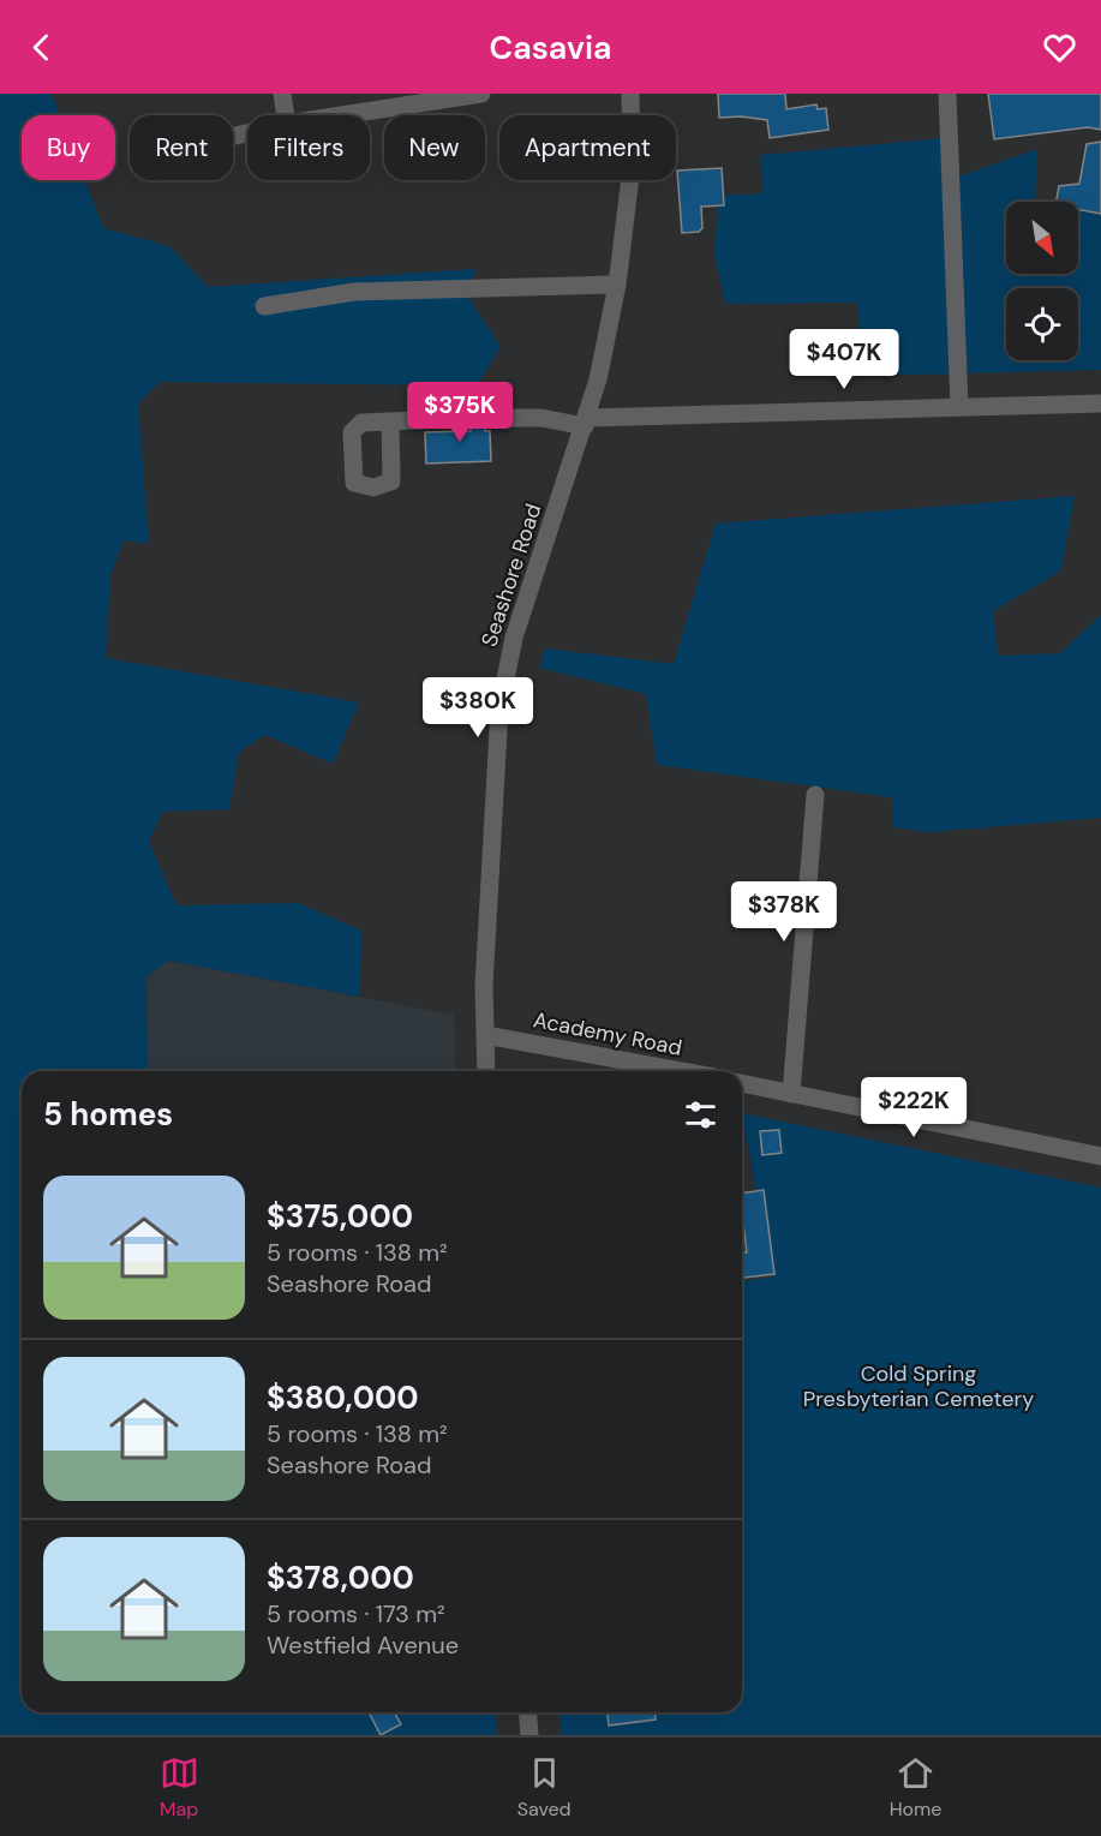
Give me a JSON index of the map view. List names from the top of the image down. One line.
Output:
{"streets":{"street":["Seashore Road","Academy Road"]},"crossings":[["Seashore Road","Academy Road"]],"parks":["Cold Spring Presbyterian Cemetery"],"north":"bottom right","page":{"header":"Casavia","chip":["Buy","Rent","Filters","New","Apartment"],"price":["$407K","$375K","$380K","$378K","$222K"],"heading":"5 homes","list":[{"name":"$375,000","note":"5 rooms · 138 m² · Seashore Road"},{"name":"$380,000","note":"5 rooms · 138 m² · Seashore Road"},{"name":"$378,000","note":"5 rooms · 173 m² · Westfield Avenue"}],"tabs":["Map","Saved","Home"]}}
